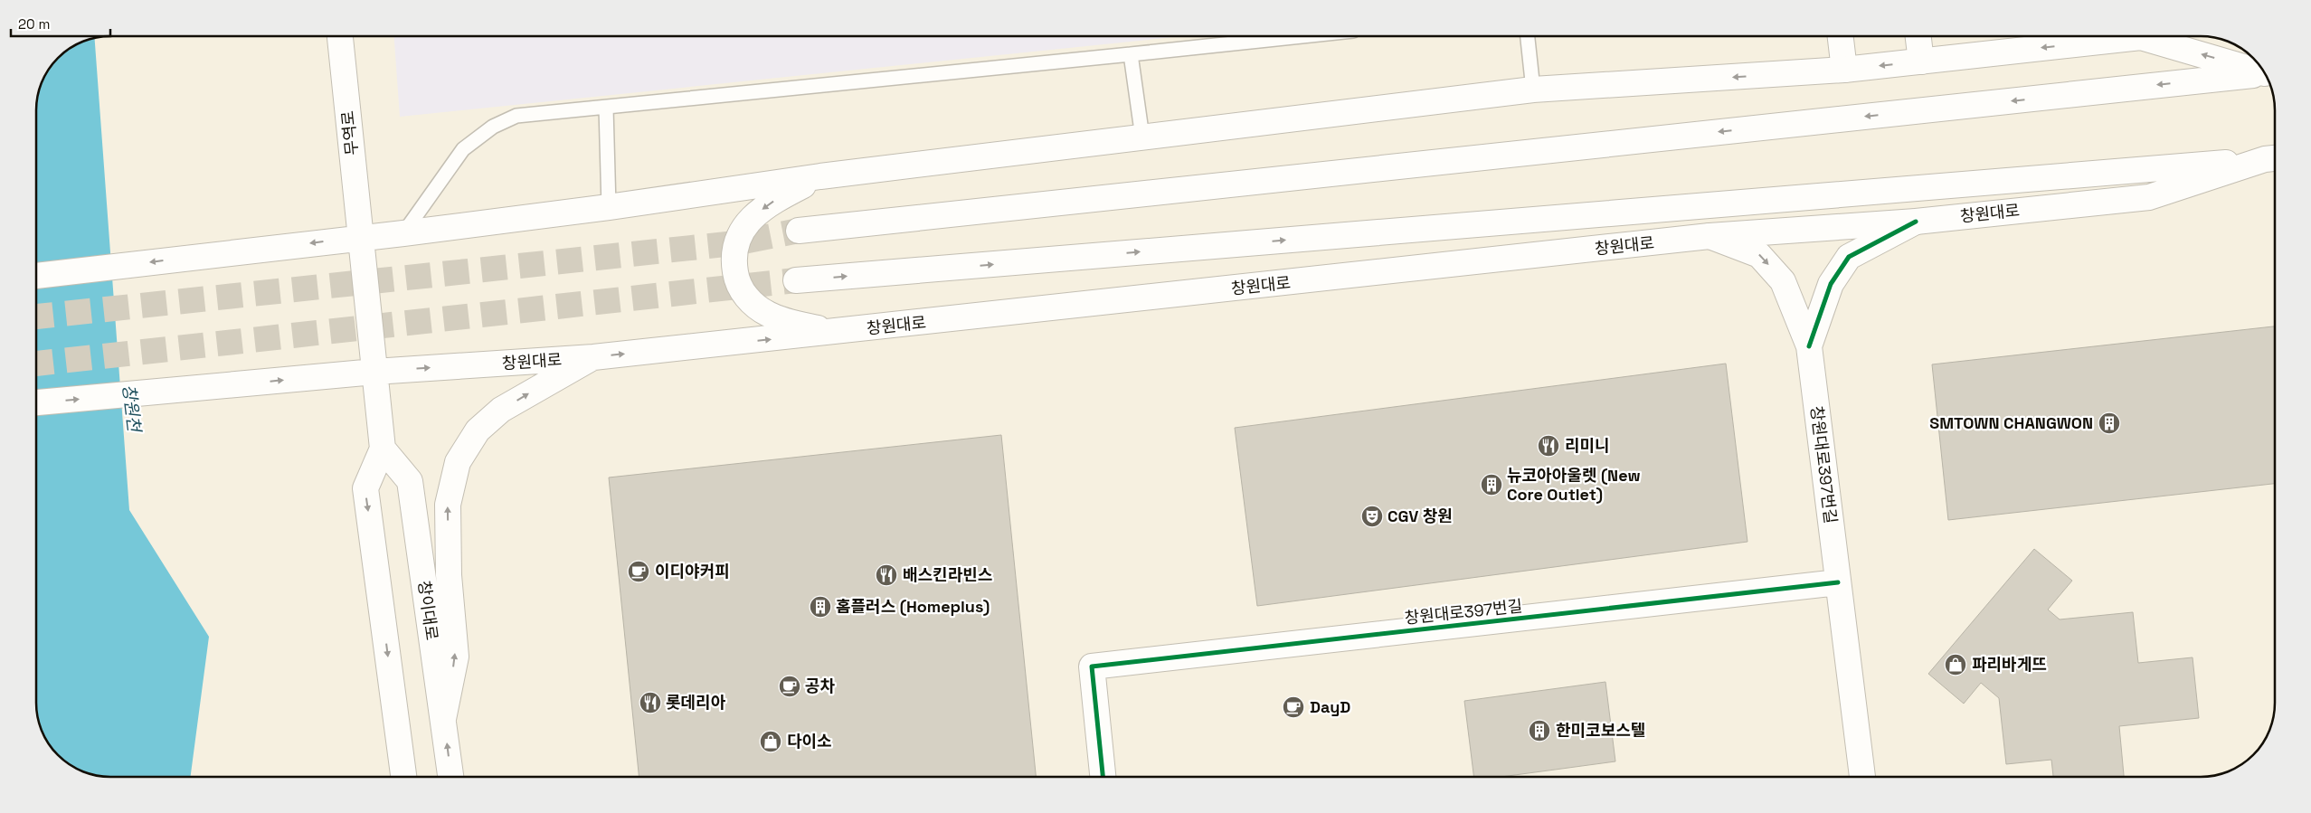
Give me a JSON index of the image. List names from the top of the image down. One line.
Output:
{"streets":{"main road":["무역로","창원대로","창원대로397번길","창이대로"]},"crossings":[["무역로","창원대로"]],"water":["창원천"],"places":{"building":["SMTOWN CHANGWON","뉴코아아울렛 (New Core Outlet)","홈플러스 (Homeplus)","한미코보스텔"],"restaurant":["리미니","배스킨라빈스","롯데리아"],"theatre":["CGV 창원"],"cafe":["이디야커피","공차","DayD"],"shop":["파리바게뜨","다이소"]},"scale_bar":"20 m"}
